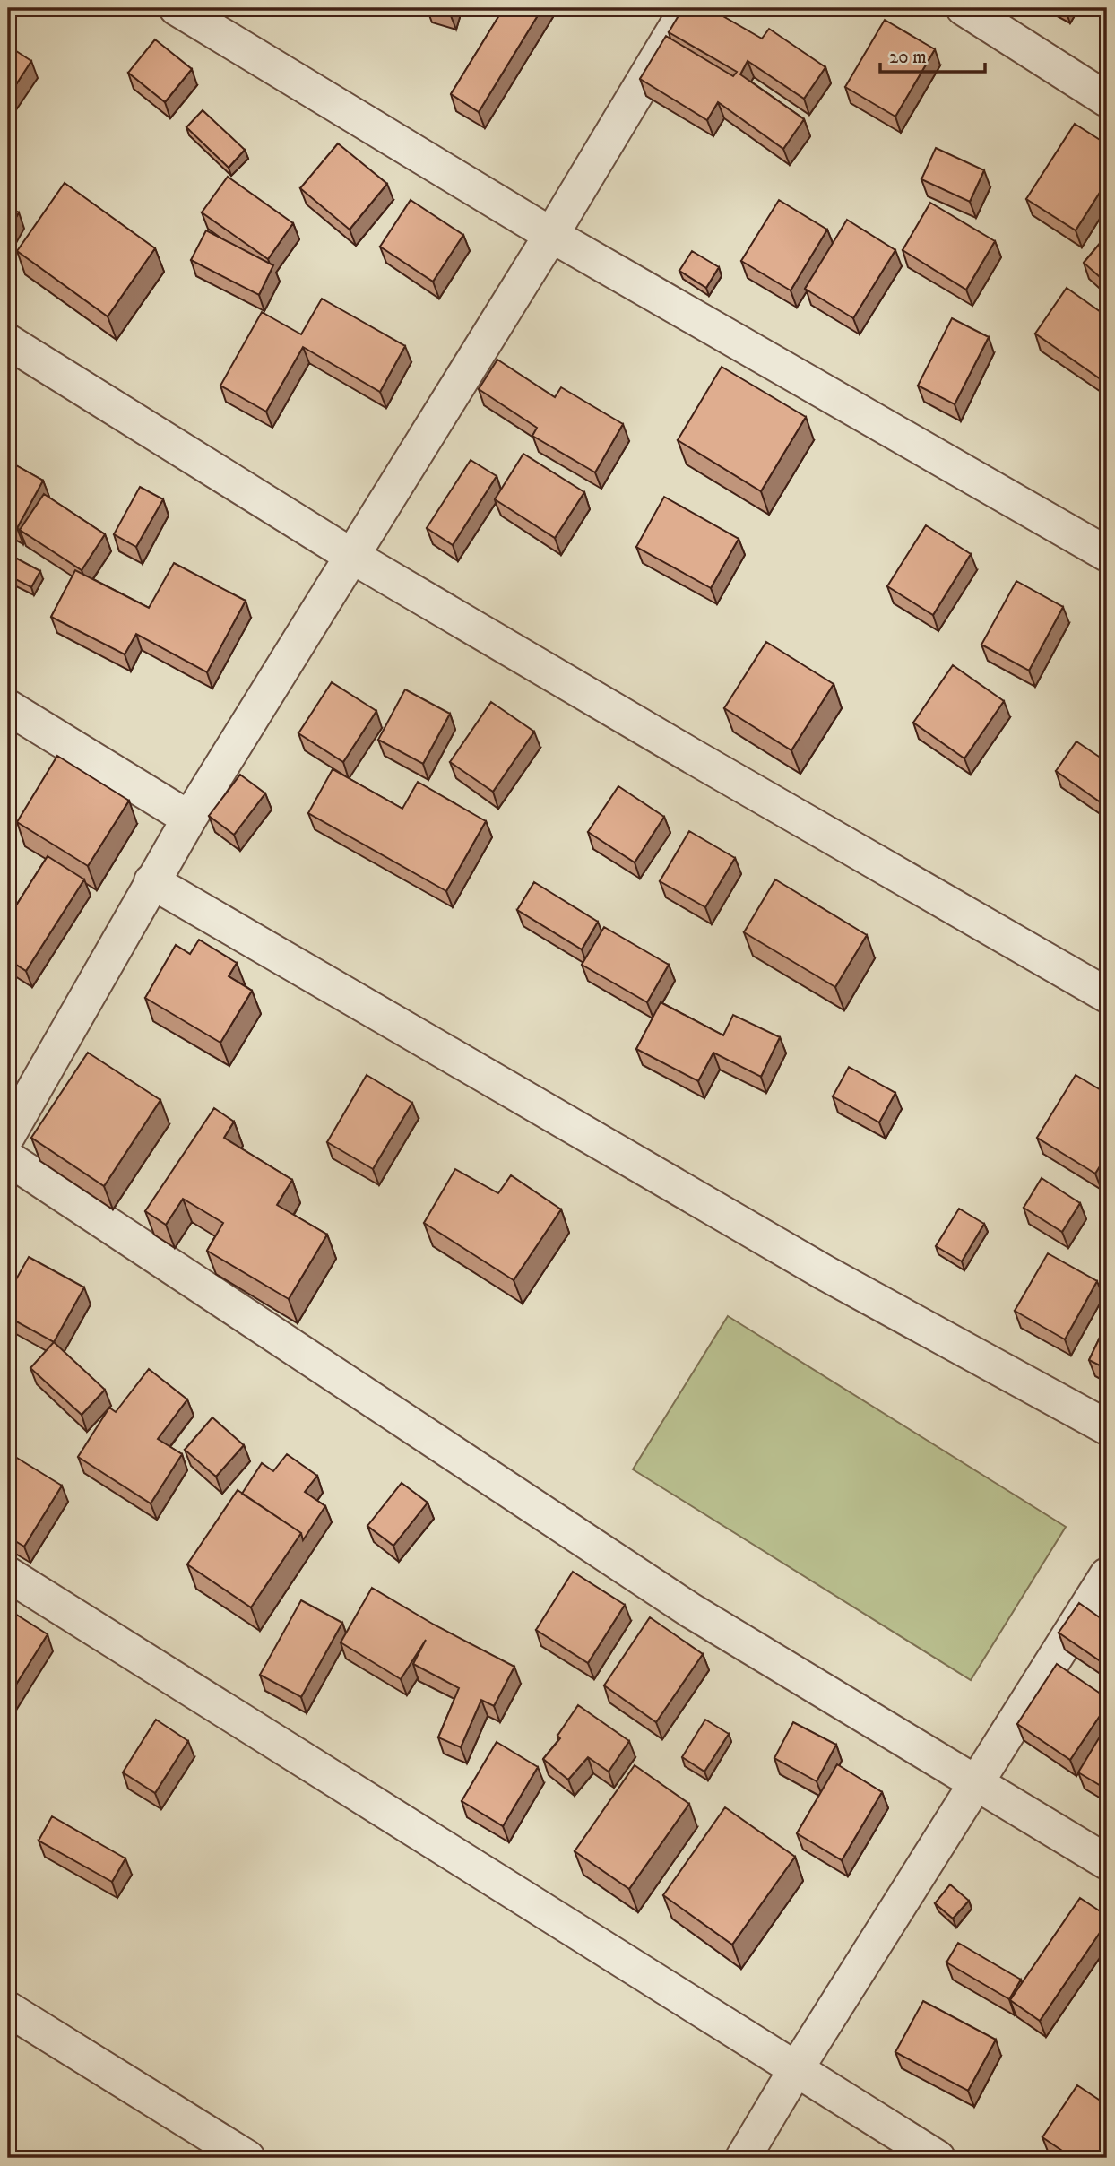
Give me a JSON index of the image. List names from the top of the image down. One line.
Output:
{"scale_bar":"20 m"}
